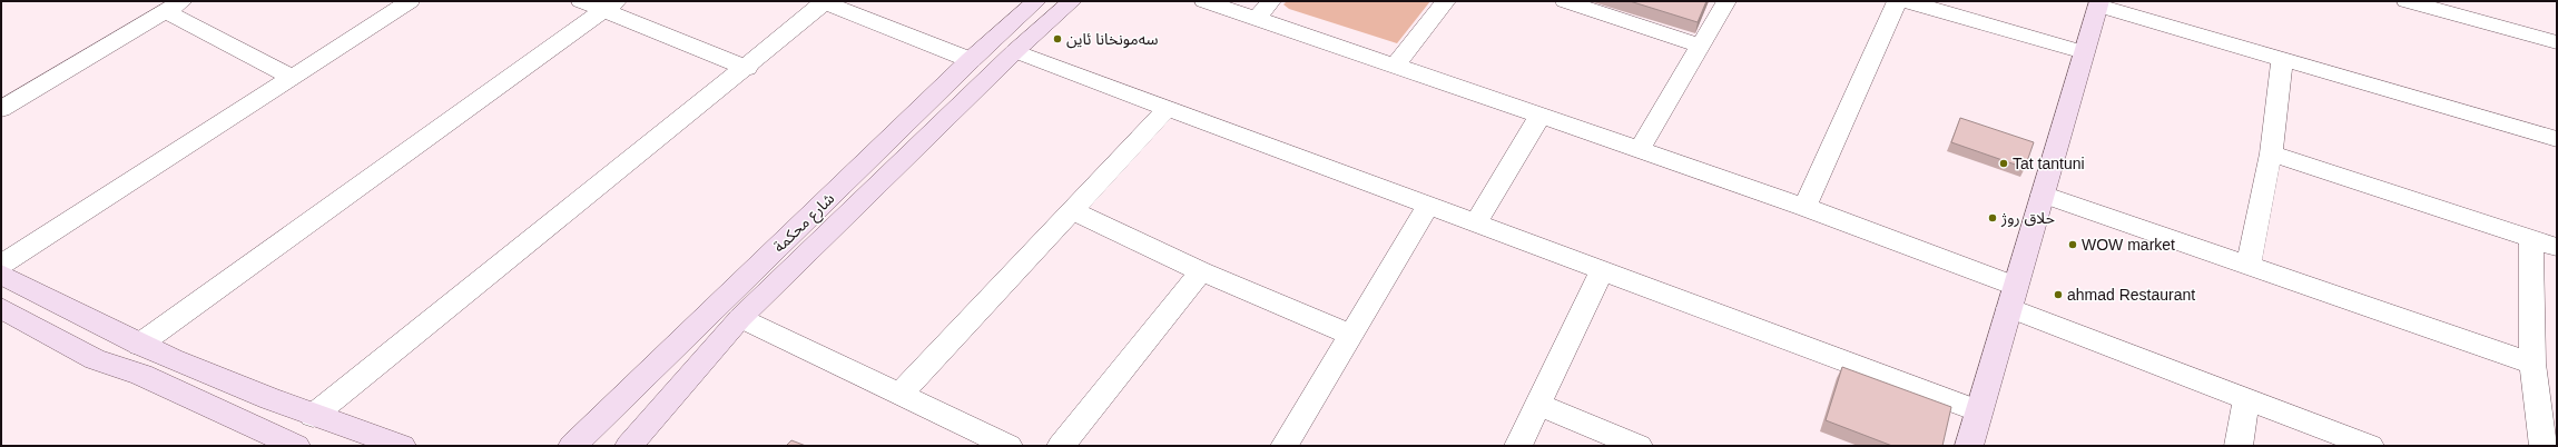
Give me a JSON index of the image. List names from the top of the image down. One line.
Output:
{"streets":{"main road":["شارع محكمة"]},"places":["سەمونخانا ئاین","Tat tantuni","حلاق روژ","WOW market","ahmad Restaurant"]}
